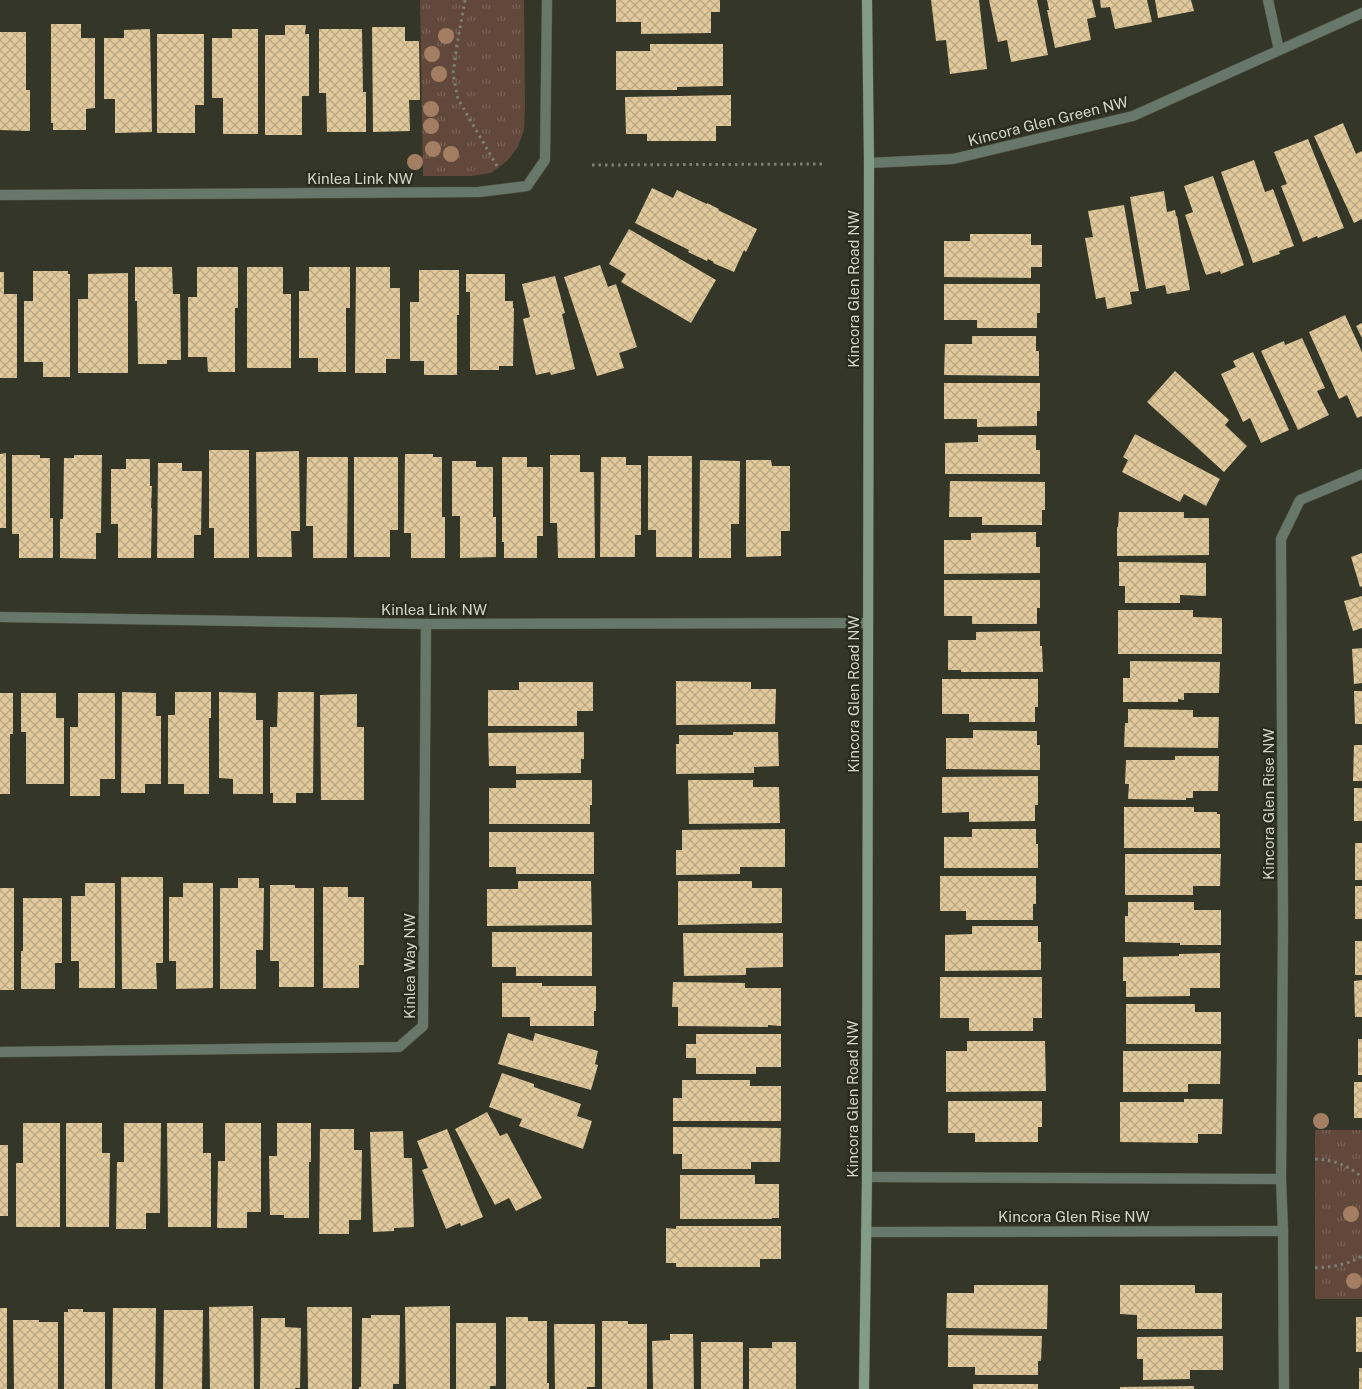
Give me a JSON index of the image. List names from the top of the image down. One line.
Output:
{"streets":{"street":["Kincora Glen Green NW","Kinlea Link NW","Kincora Glen Road NW","Kincora Glen Rise NW","Kinlea Way NW"]},"crossings":[["Kincora Glen Green NW","Kincora Glen Road NW"],["Kinlea Link NW","Kincora Glen Road NW"],["Kinlea Link NW","Kinlea Way NW"],["Kincora Glen Road NW","Kincora Glen Rise NW"]]}
